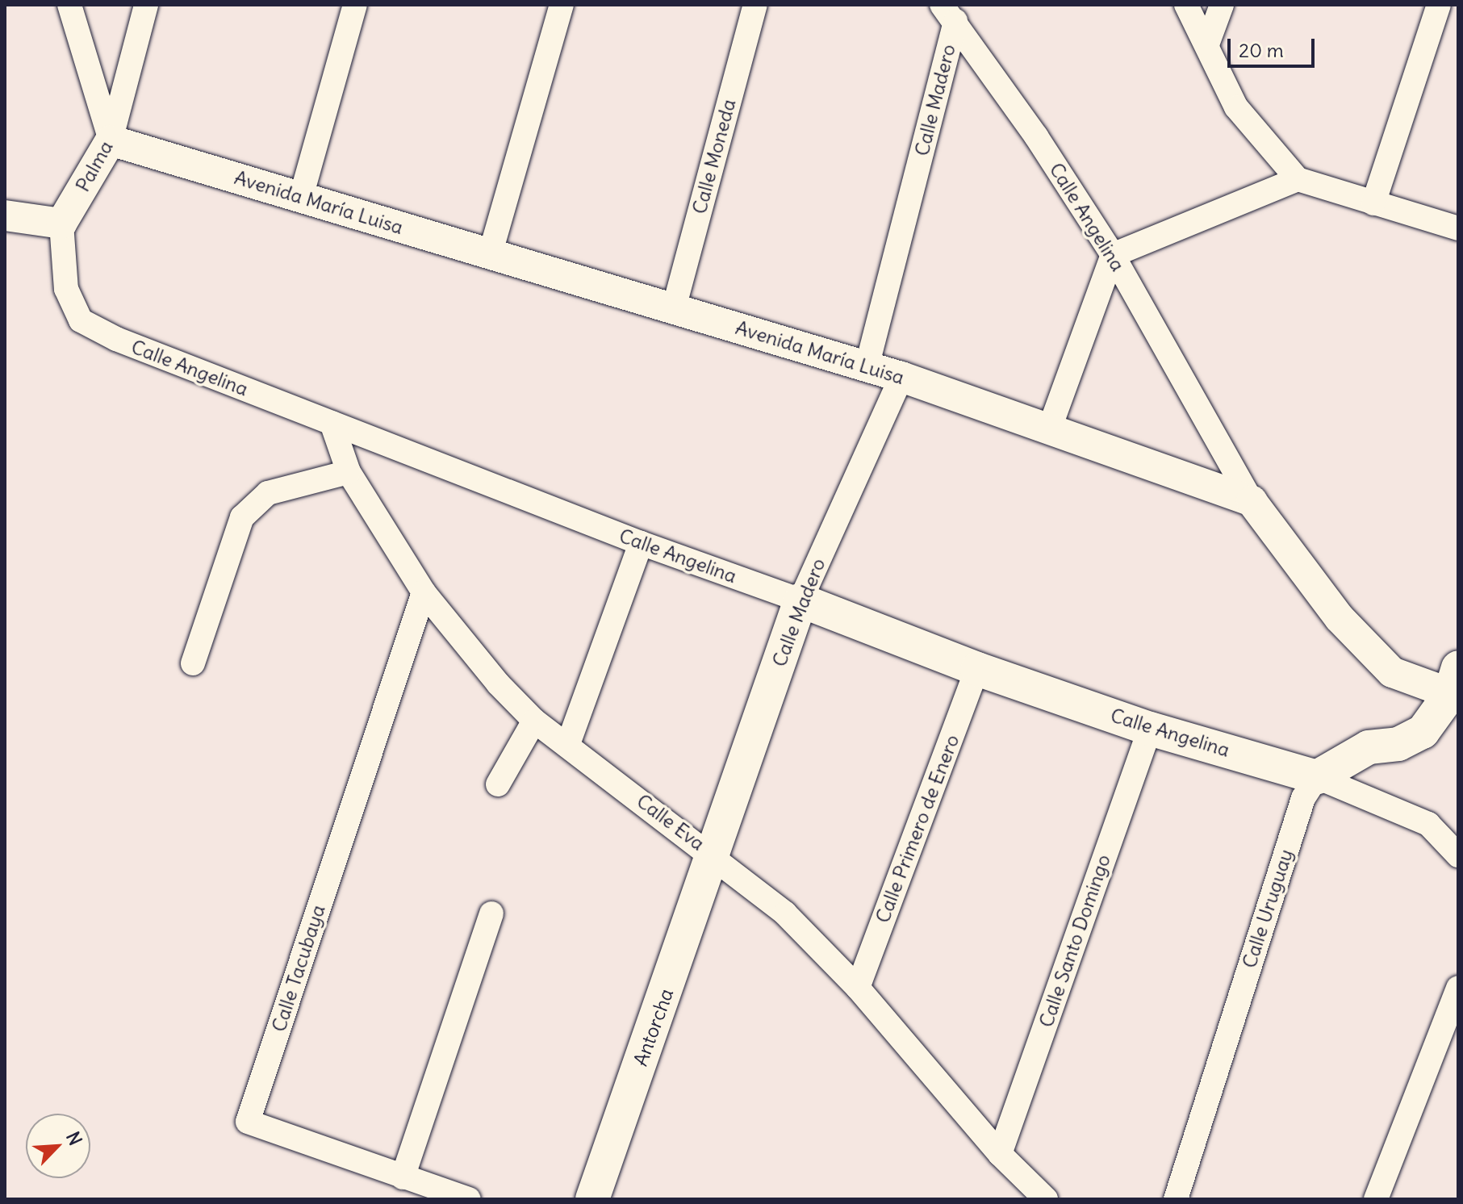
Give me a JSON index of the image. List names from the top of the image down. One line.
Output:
{"streets":{"main road":["Calle Madero","Calle Angelina","Antorcha"],"street":["Calle Moneda","Palma","Avenida María Luisa","Calle Eva","Calle Primero de Enero","Calle Uruguay","Calle Santo Domingo","Calle Tacubaya"]},"crossings":[["Calle Madero","Avenida María Luisa"],["Calle Madero","Calle Angelina"],["Calle Madero","Calle Eva"],["Calle Madero","Antorcha"],["Calle Moneda","Avenida María Luisa"],["Palma","Avenida María Luisa"],["Palma","Calle Angelina"],["Avenida María Luisa","Calle Angelina"],["Calle Angelina","Calle Eva"],["Calle Angelina","Calle Primero de Enero"],["Calle Angelina","Calle Uruguay"],["Calle Angelina","Calle Santo Domingo"],["Calle Eva","Calle Primero de Enero"],["Calle Eva","Calle Santo Domingo"],["Calle Eva","Calle Tacubaya"],["Calle Eva","Antorcha"]],"scale_bar":"20 m","north":"top right"}
